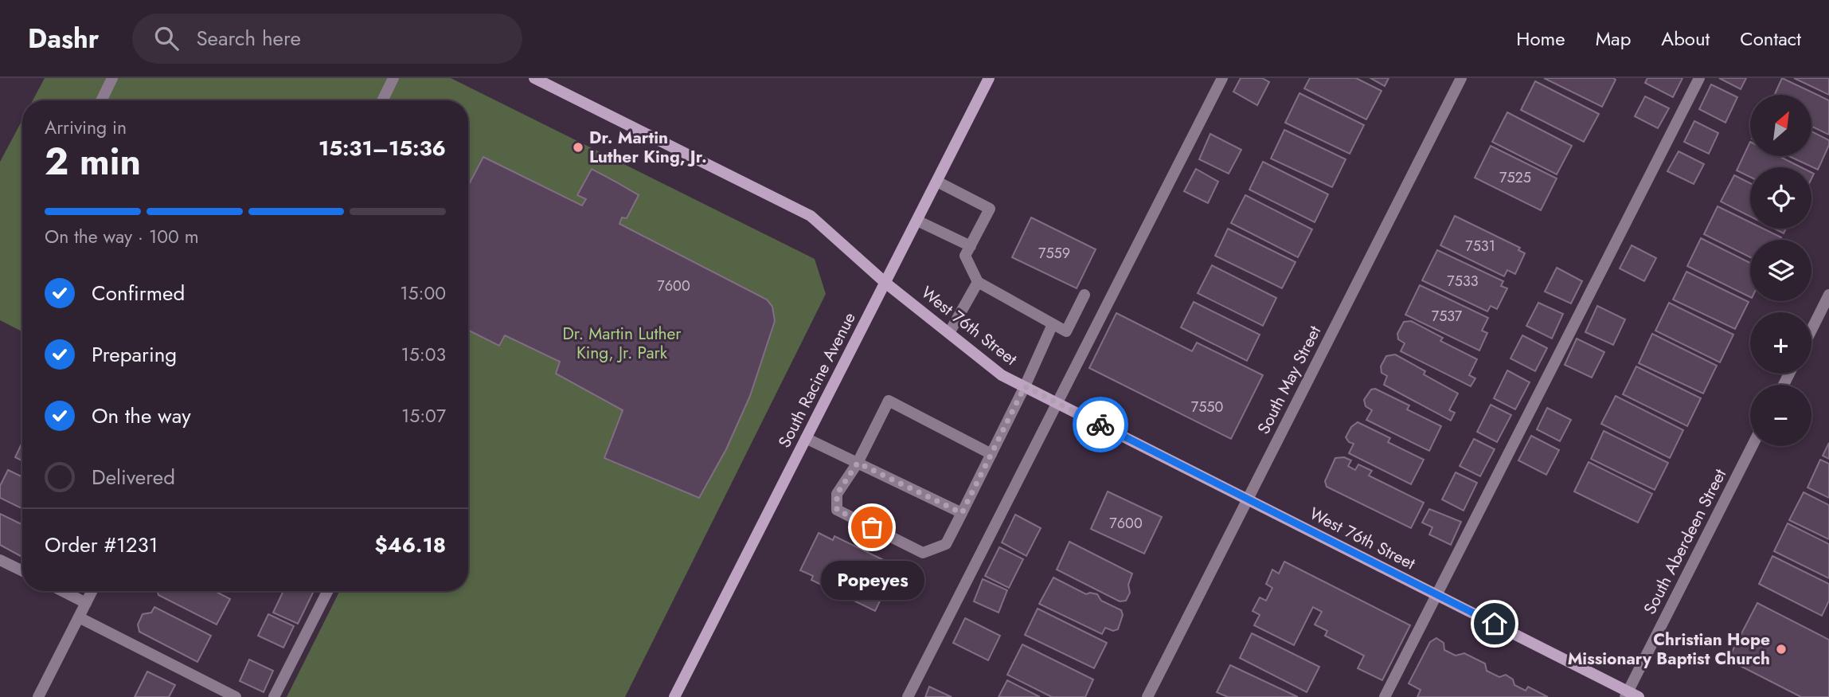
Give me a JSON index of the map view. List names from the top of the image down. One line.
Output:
{"streets":{"street":["West 76th Street","South Racine Avenue","South May Street","South Aberdeen Street"]},"crossings":[["West 76th Street","South Racine Avenue"],["West 76th Street","South May Street"],["West 76th Street","South Aberdeen Street"]],"parks":["Dr. Martin Luther King, Jr. Park"],"places":["Dr. Martin Luther King, Jr.","Popeyes","Christian Hope Missionary Baptist Church"],"house_numbers":["7525","7531","7559","7533","7600","7537","7550","7600"],"north":"top right","page":{"header":"Dashr","search":"Search here","nav":["Home","Map","About","Contact"],"map_buttons":["+","−"],"heading":["2 min","Arriving in","15:31–15:36"],"panel":["Order #1231","$46.18"],"bar":"On the way · 100 m","list":[["Confirmed","15:00"],["Preparing","15:03"],["On the way","15:07"],"Delivered"],"bubble":"Popeyes"}}
